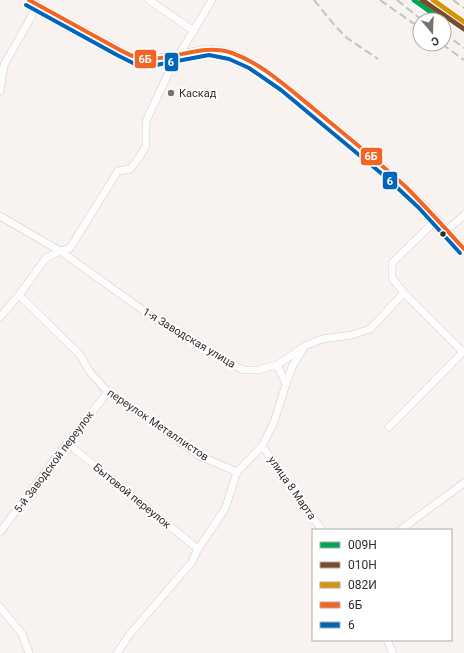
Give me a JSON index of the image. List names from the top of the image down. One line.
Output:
{"streets":{"street":["1-я Заводская улица","переулок Металлистов","5-й Заводской переулок","улица 8 Марта","Бытовой переулок"]},"crossings":[["переулок Металлистов","5-й Заводской переулок"],["5-й Заводской переулок","Бытовой переулок"]],"places":["Каскад"],"lines":["transit line 009Н","transit line 010Н","transit line 082И","transit line 6Б","transit line 6"],"legend":["009Н","010Н","082И","6Б","6"],"north":"bottom"}
